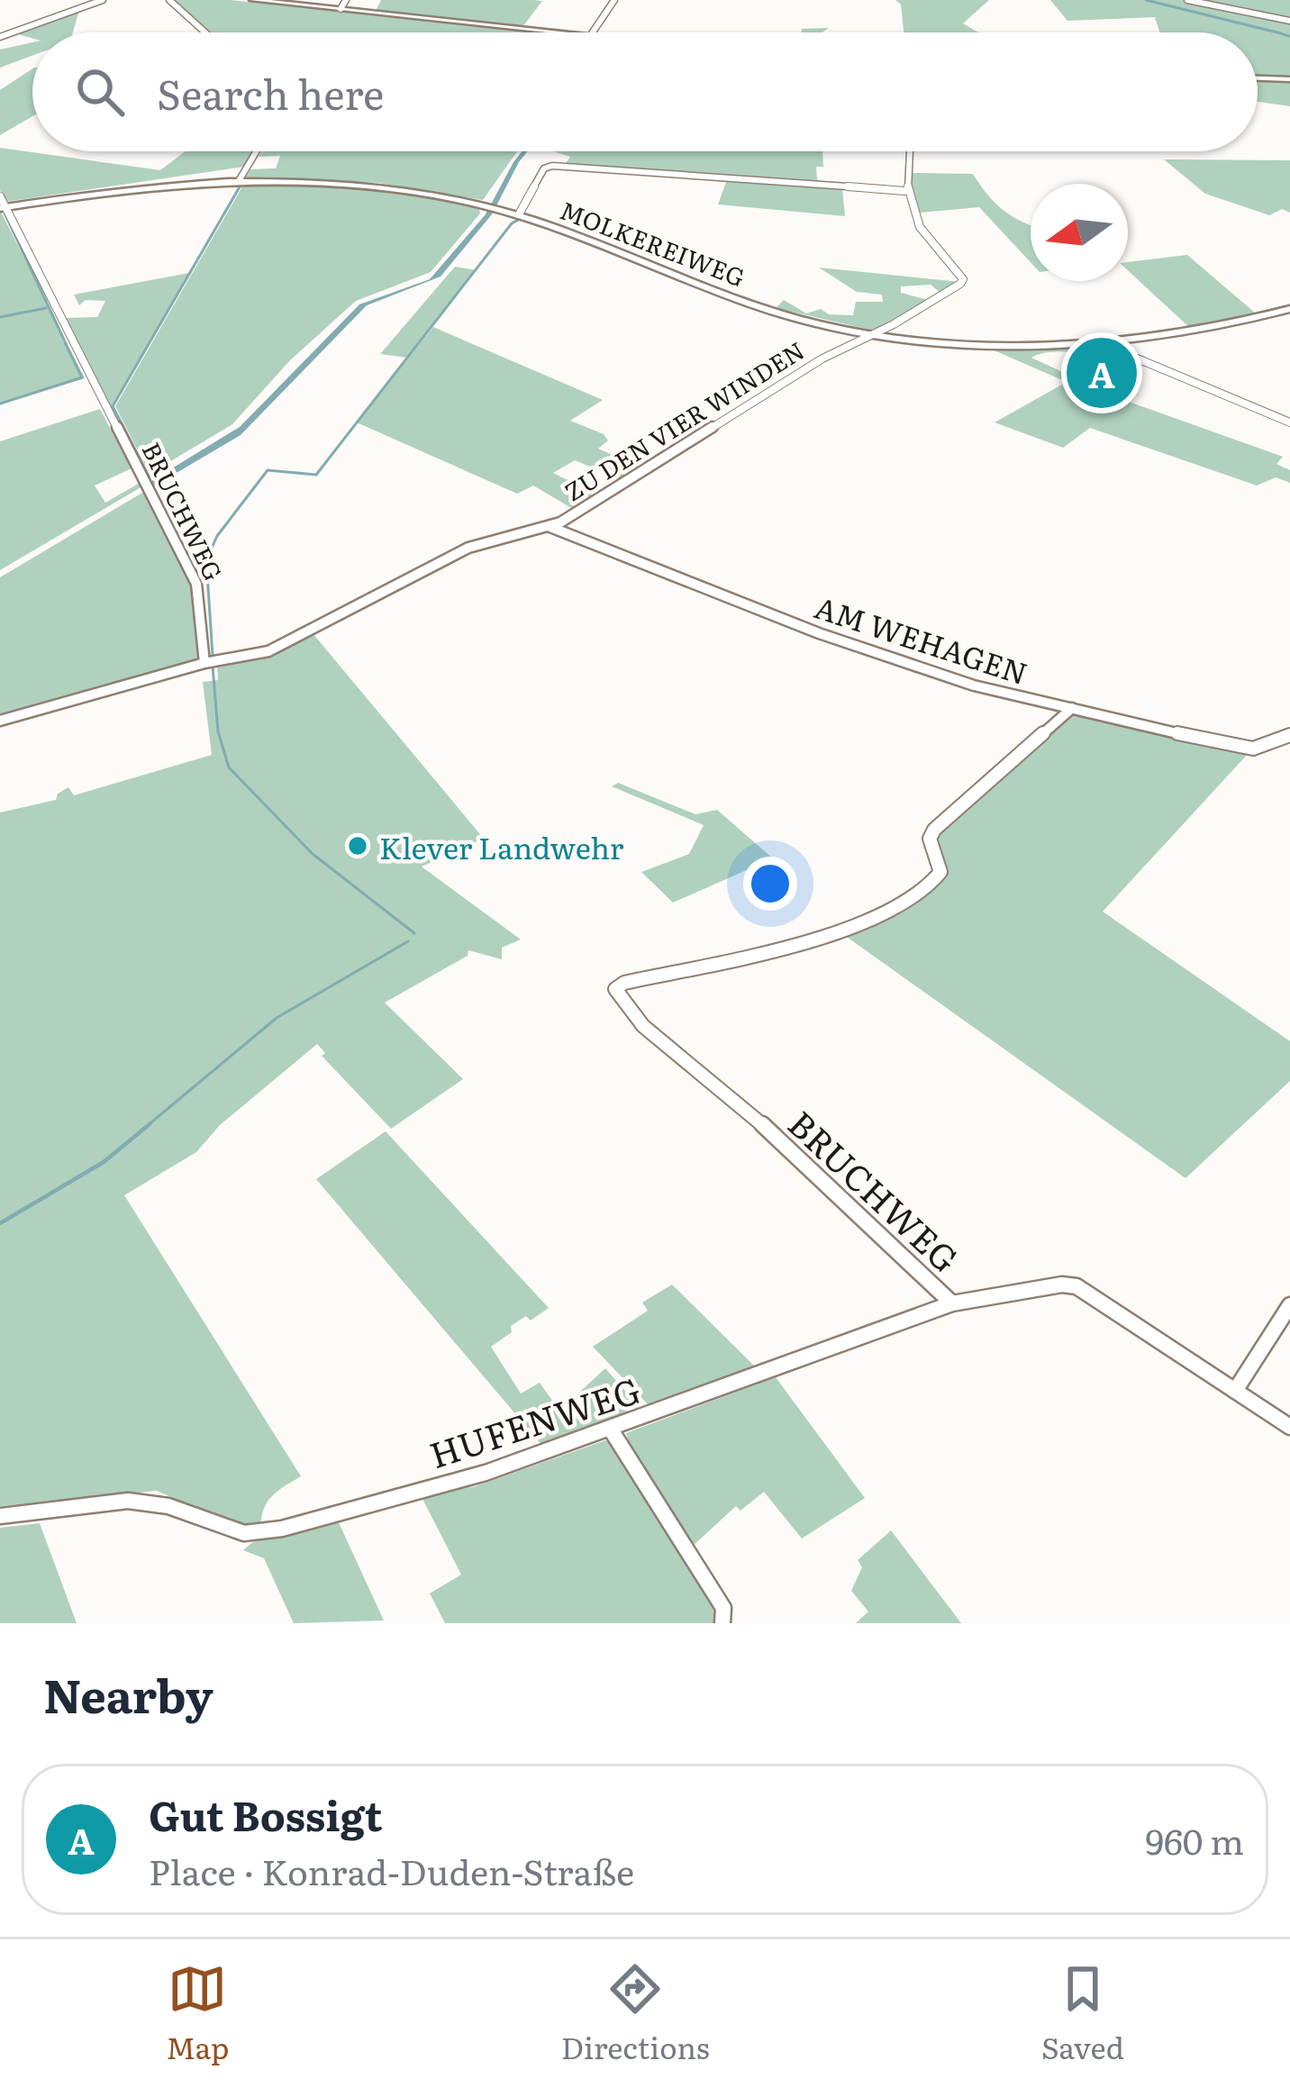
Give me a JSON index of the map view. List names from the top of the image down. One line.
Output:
{"streets":{"main road":["MOLKEREIWEG"],"street":["ZU DEN VIER WINDEN","BRUCHWEG","AM WEHAGEN","HUFENWEG"]},"crossings":[["MOLKEREIWEG","ZU DEN VIER WINDEN"],["MOLKEREIWEG","BRUCHWEG"],["ZU DEN VIER WINDEN","BRUCHWEG"],["ZU DEN VIER WINDEN","AM WEHAGEN"],["BRUCHWEG","AM WEHAGEN"],["BRUCHWEG","HUFENWEG"]],"places":["Klever Landwehr"],"north":"left","page":{"search":"Search here","pins":"A","heading":"Nearby","list":[{"mark":"A","name":"Gut Bossigt","note":"Place · Konrad-Duden-Straße","value":"960 m"}],"nav":["Map","Directions","Saved"]}}
